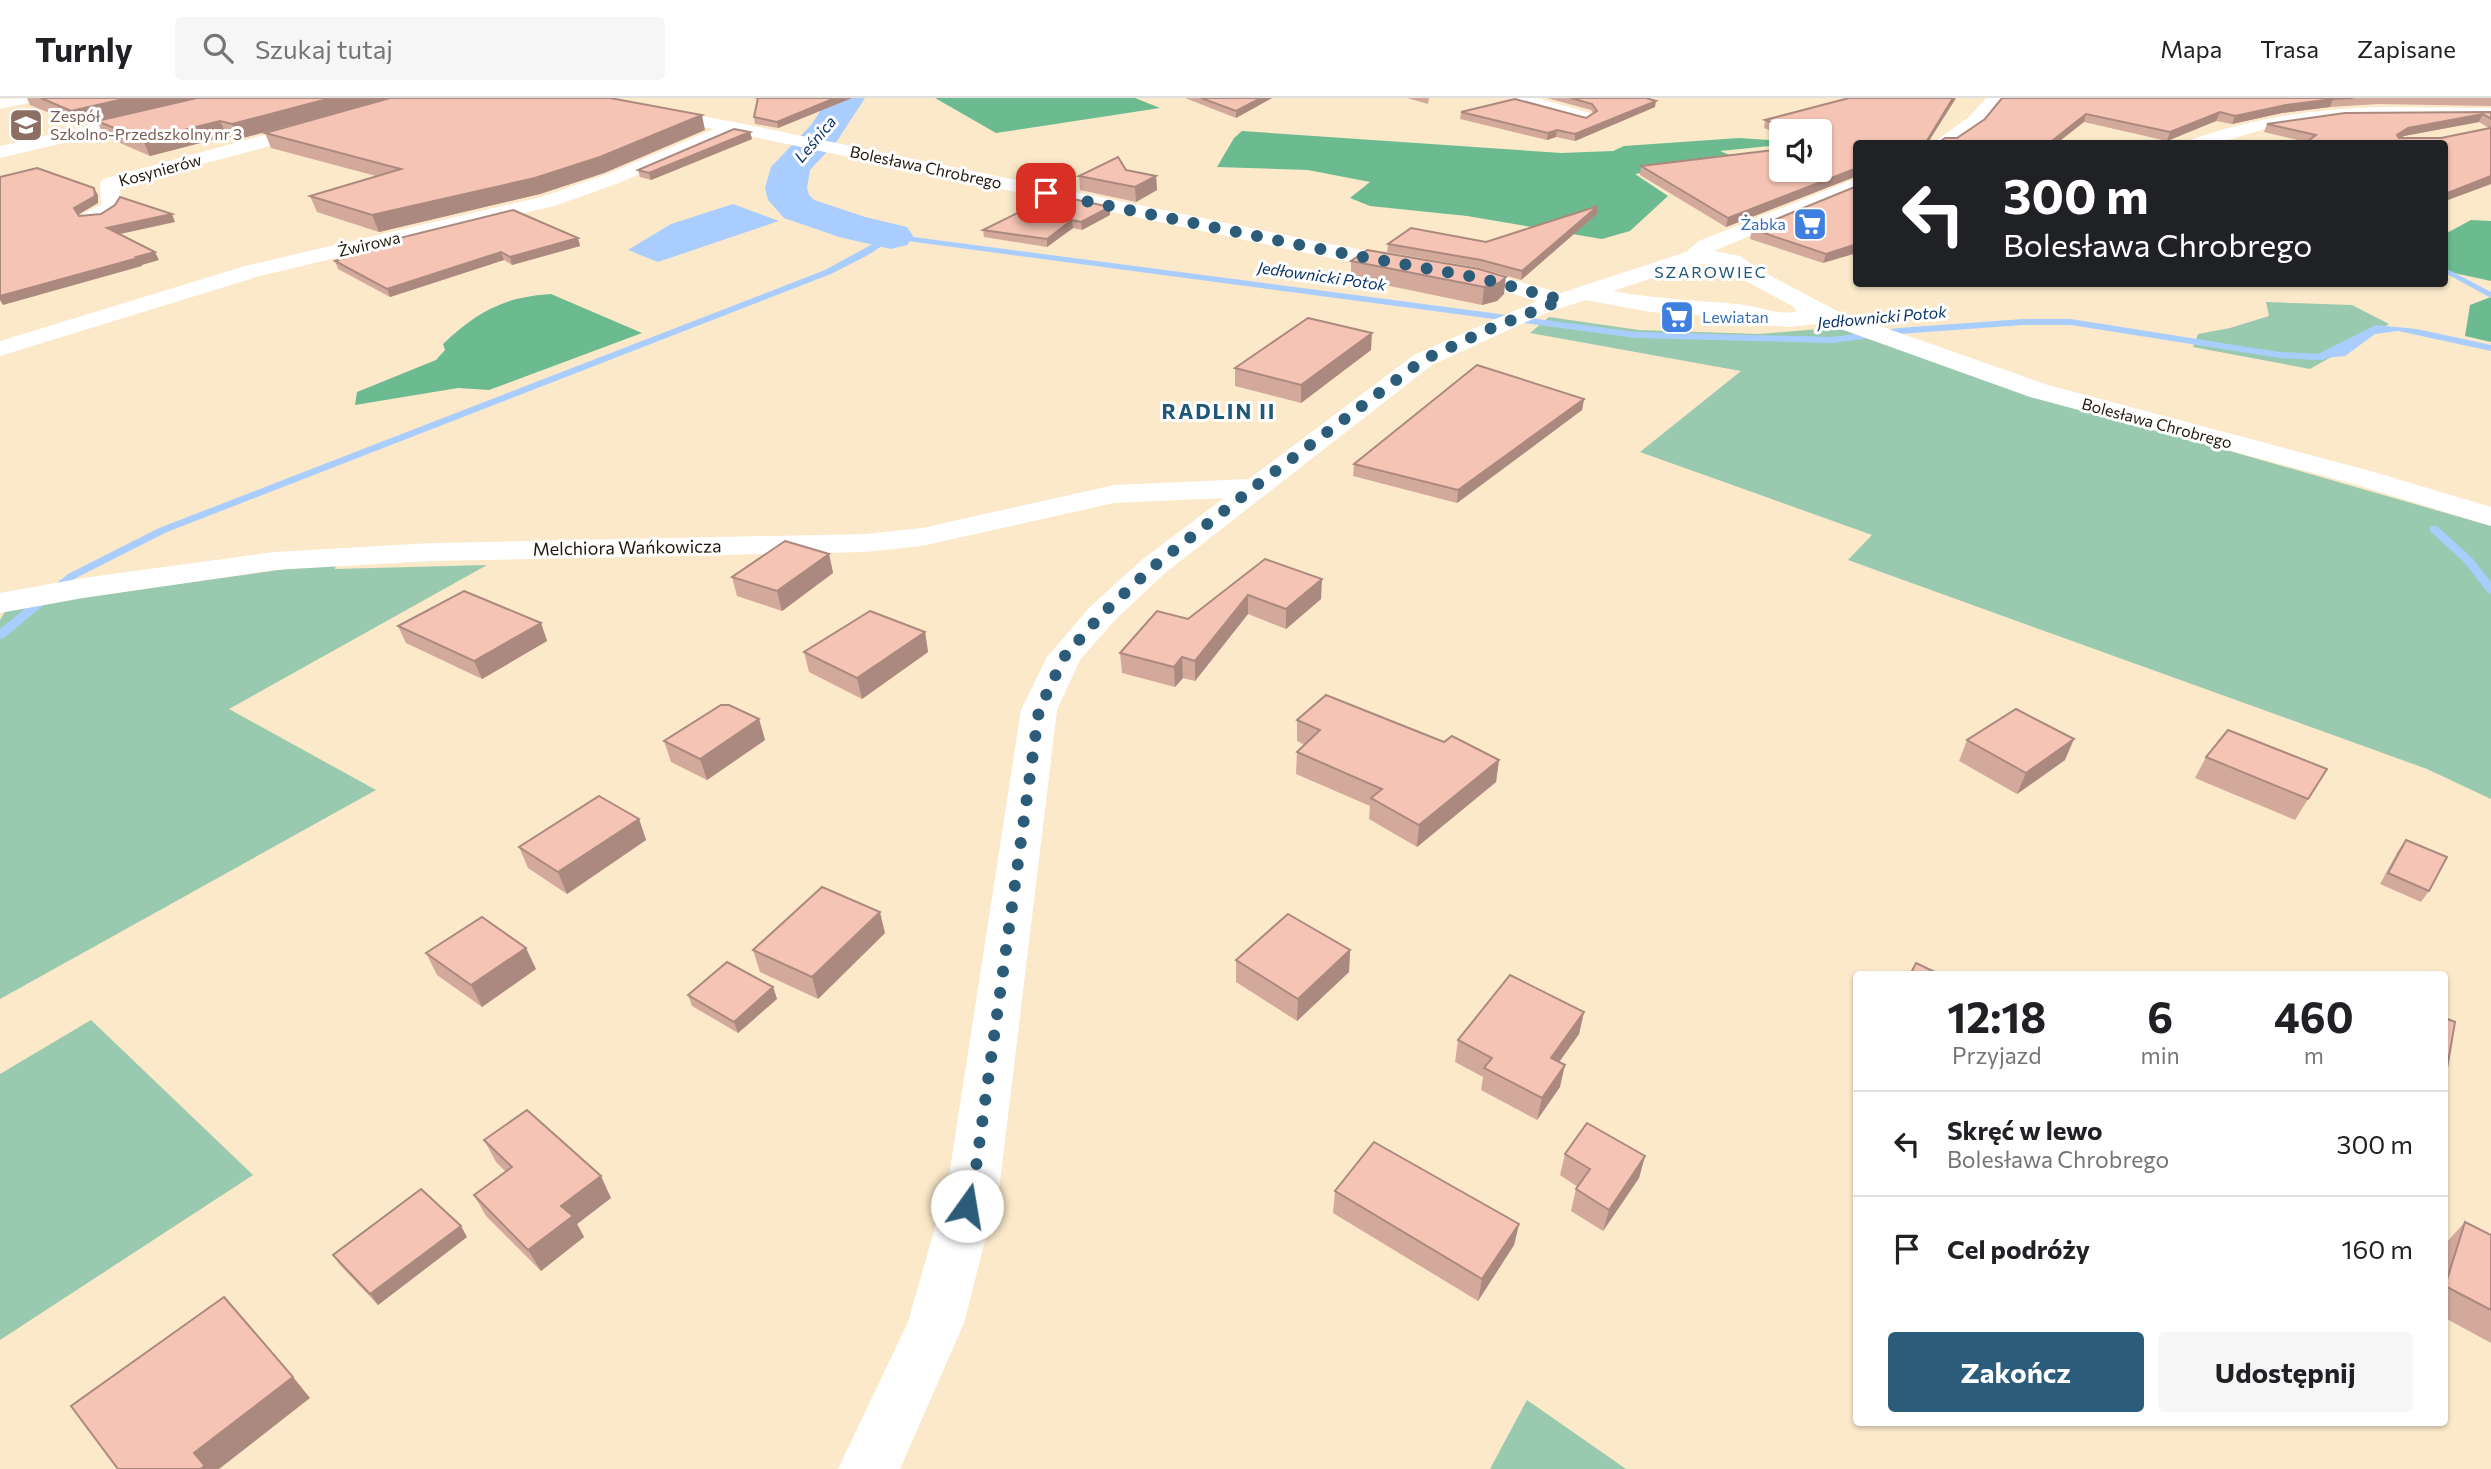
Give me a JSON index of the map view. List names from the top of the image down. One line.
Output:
{"streets":{"street":["Bolesława Chrobrego","Kosynierów","Żwirowa","Melchiora Wańkowicza"]},"crossings":[["Bolesława Chrobrego","Żwirowa"]],"districts":["SZAROWIEC","RADLIN II"],"water":["Leśnica","Jedłownicki Potok"],"places":{"school or university":["Zespół Szkolno-Przedszkolny nr 3"],"supermarket":["Żabka","Lewiatan"]},"page":{"header":"Turnly","search":"Szukaj tutaj","nav":["Mapa","Trasa","Zapisane"],"turn":["300 m","Bolesława Chrobrego"],"eta":["12:18","Przyjazd","6","min","460","m"],"list":[{"name":"Skręć w lewo","note":"Bolesława Chrobrego","value":"300 m"},{"name":"Cel podróży","value":"160 m"}],"buttons":["Zakończ","Udostępnij"]}}
